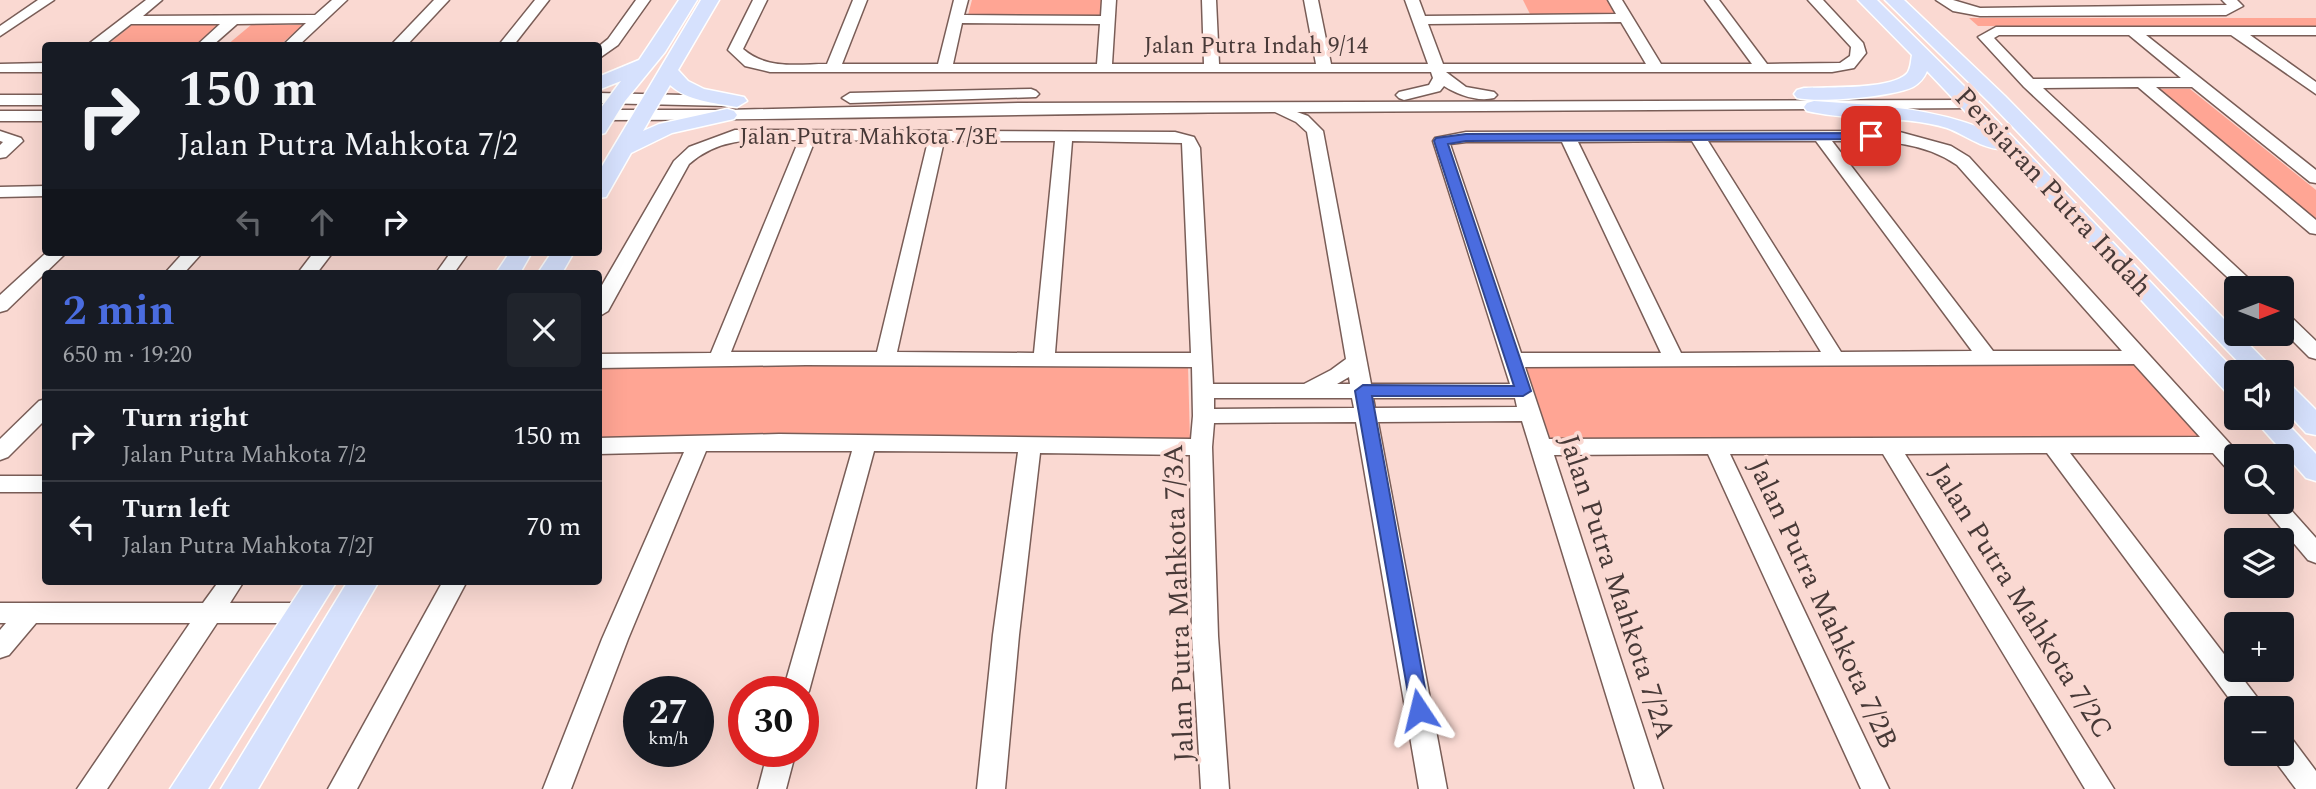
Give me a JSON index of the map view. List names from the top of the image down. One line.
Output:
{"streets":{"main road":["Persiaran Putra Indah"],"street":["Jalan Putra Indah 9/14","Jalan Putra Mahkota 7/3E","Jalan Putra Mahkota 7/2A","Jalan Putra Mahkota 7/2C","Jalan Putra Mahkota 7/3A","Jalan Putra Mahkota 7/2B"]},"crossings":[["Jalan Putra Mahkota 7/3E","Jalan Putra Mahkota 7/3A"]],"north":"right","page":{"turn":["150 m","Jalan Putra Mahkota 7/2"],"heading":["2 min","650 m · 19:20"],"map_buttons":["+","−"],"list":[{"name":"Turn right","note":"Jalan Putra Mahkota 7/2","value":"150 m"},{"name":"Turn left","note":"Jalan Putra Mahkota 7/2J","value":"70 m"}],"speed":"27 km/h","limit":"30"}}
